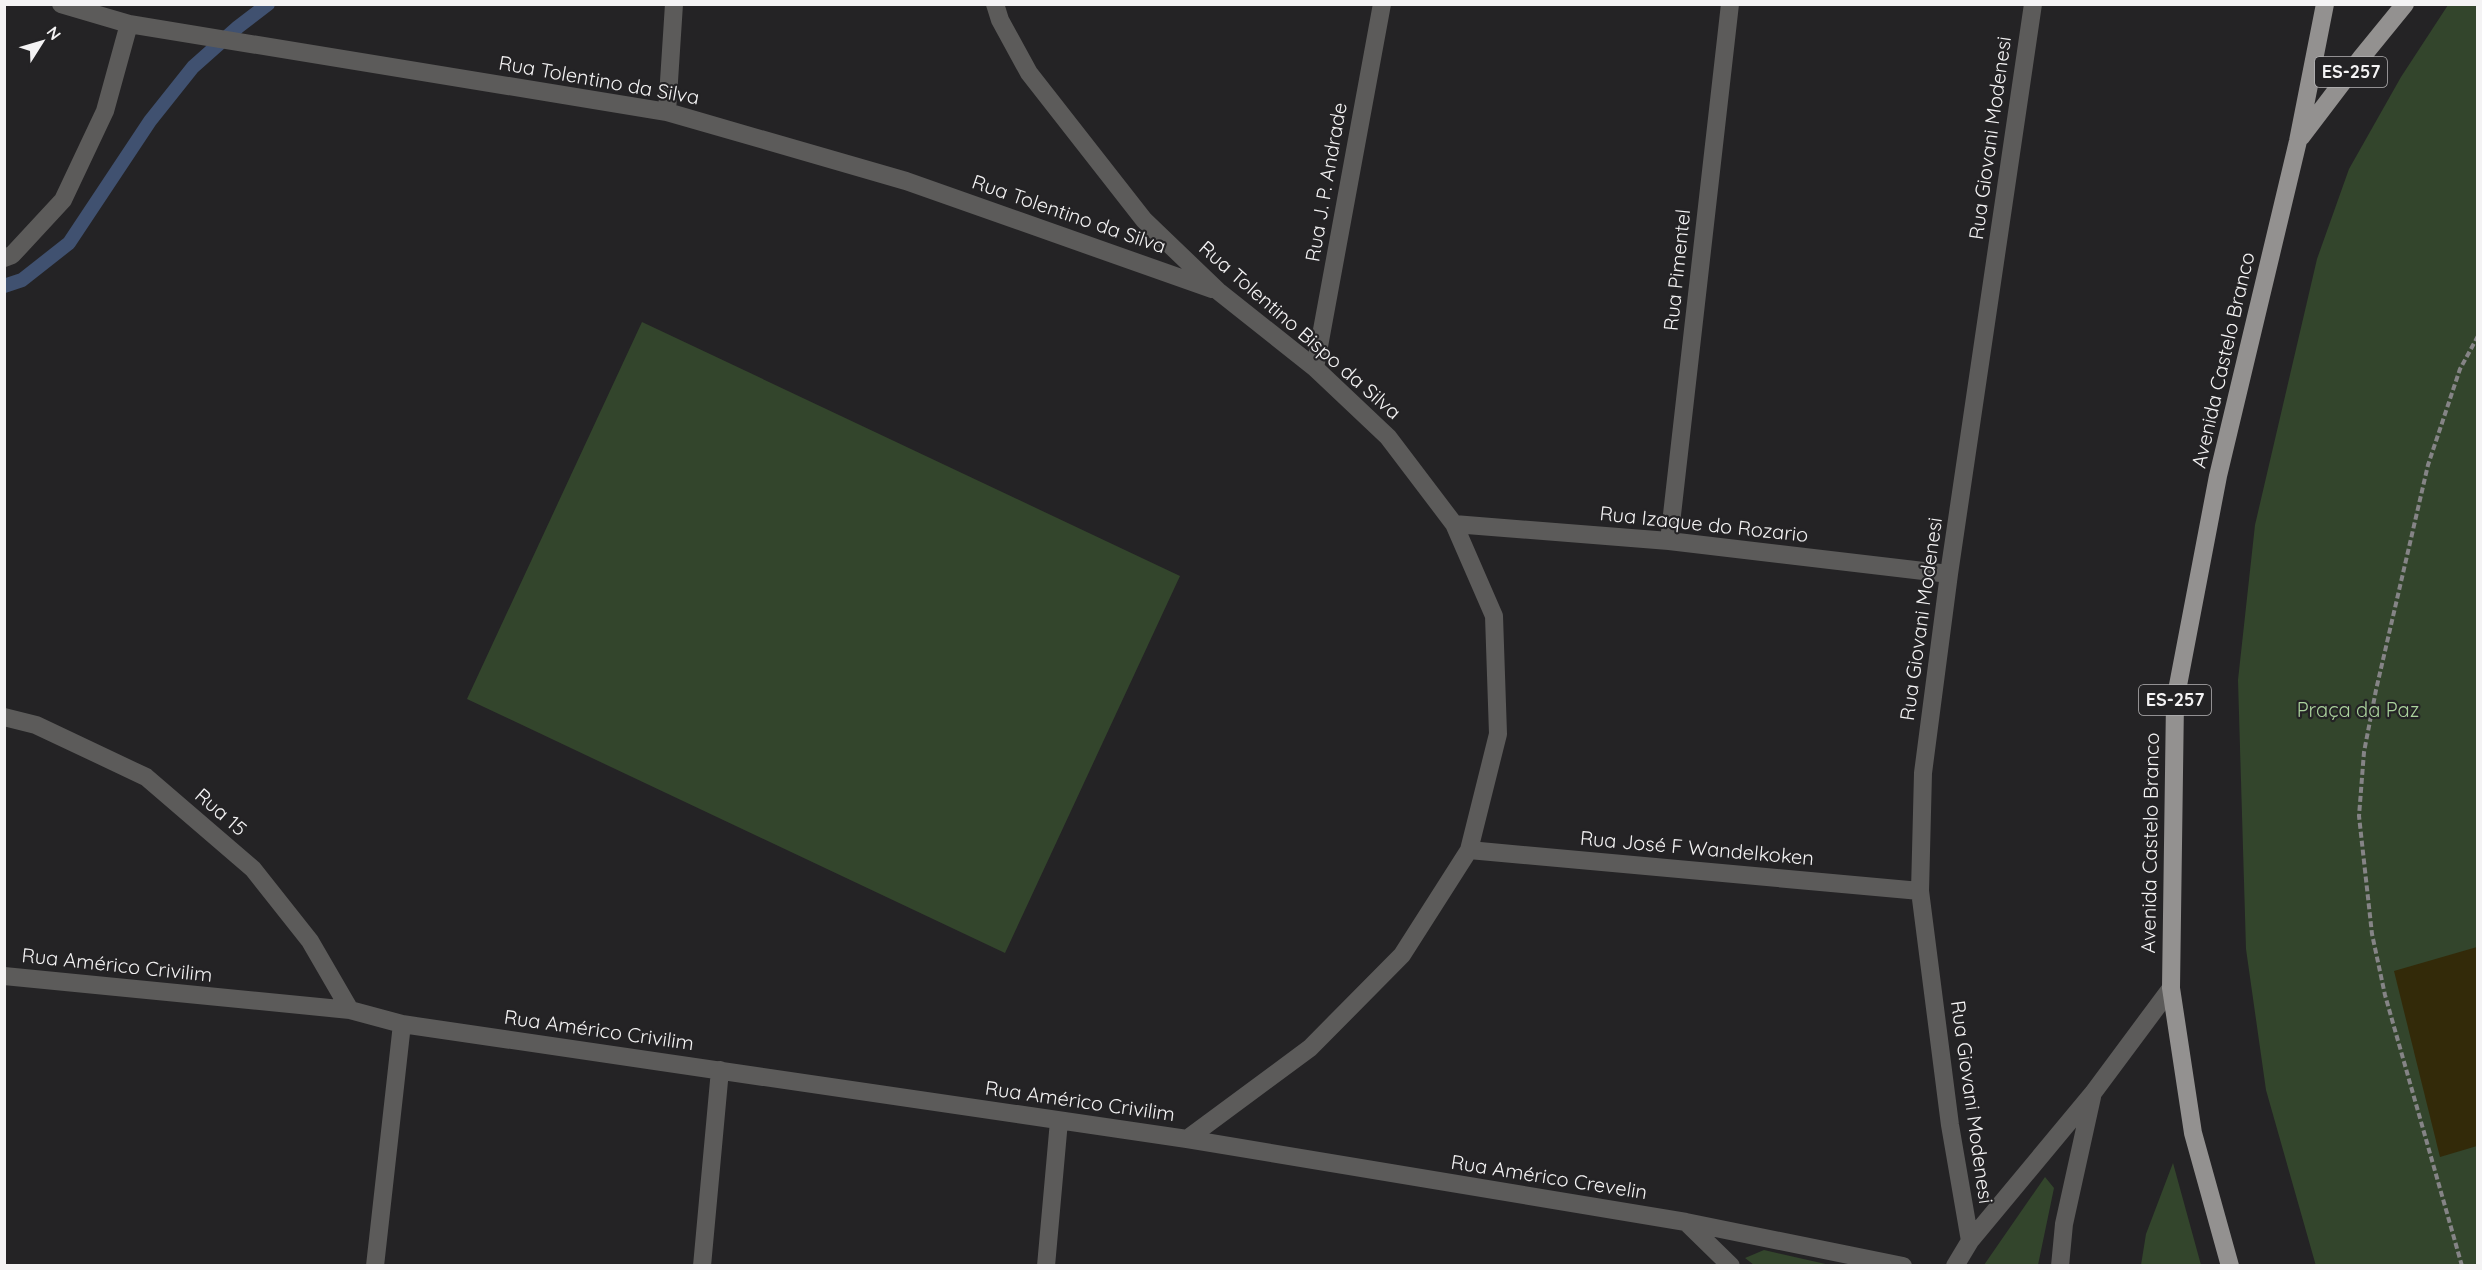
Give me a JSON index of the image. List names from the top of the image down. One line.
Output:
{"streets":{"main road":["ES-257","Avenida Castelo Branco"],"street":["Rua Tolentino da Silva","Rua Giovani Modenesi","Rua J. P. Andrade","Rua Pimentel","Rua Tolentino Bispo da Silva","Rua Izaque do Rozario","Rua 15","Rua José F Wandelkoken","Rua Américo Crivilim","Rua Américo Crevelin"]},"crossings":[["Rua Tolentino da Silva","Rua Tolentino Bispo da Silva"],["Rua Giovani Modenesi","Rua Izaque do Rozario"],["Rua Giovani Modenesi","Rua José F Wandelkoken"],["Rua J. P. Andrade","Rua Tolentino Bispo da Silva"],["Rua Pimentel","Rua Izaque do Rozario"],["Rua Tolentino Bispo da Silva","Rua Izaque do Rozario"],["Rua Tolentino Bispo da Silva","Rua José F Wandelkoken"],["Rua Tolentino Bispo da Silva","Rua Américo Crivilim"],["Rua Tolentino Bispo da Silva","Rua Américo Crevelin"],["Rua 15","Rua Américo Crivilim"],["Rua Américo Crivilim","Rua Américo Crevelin"]],"parks":["Praça da Paz"],"north":"top right"}
